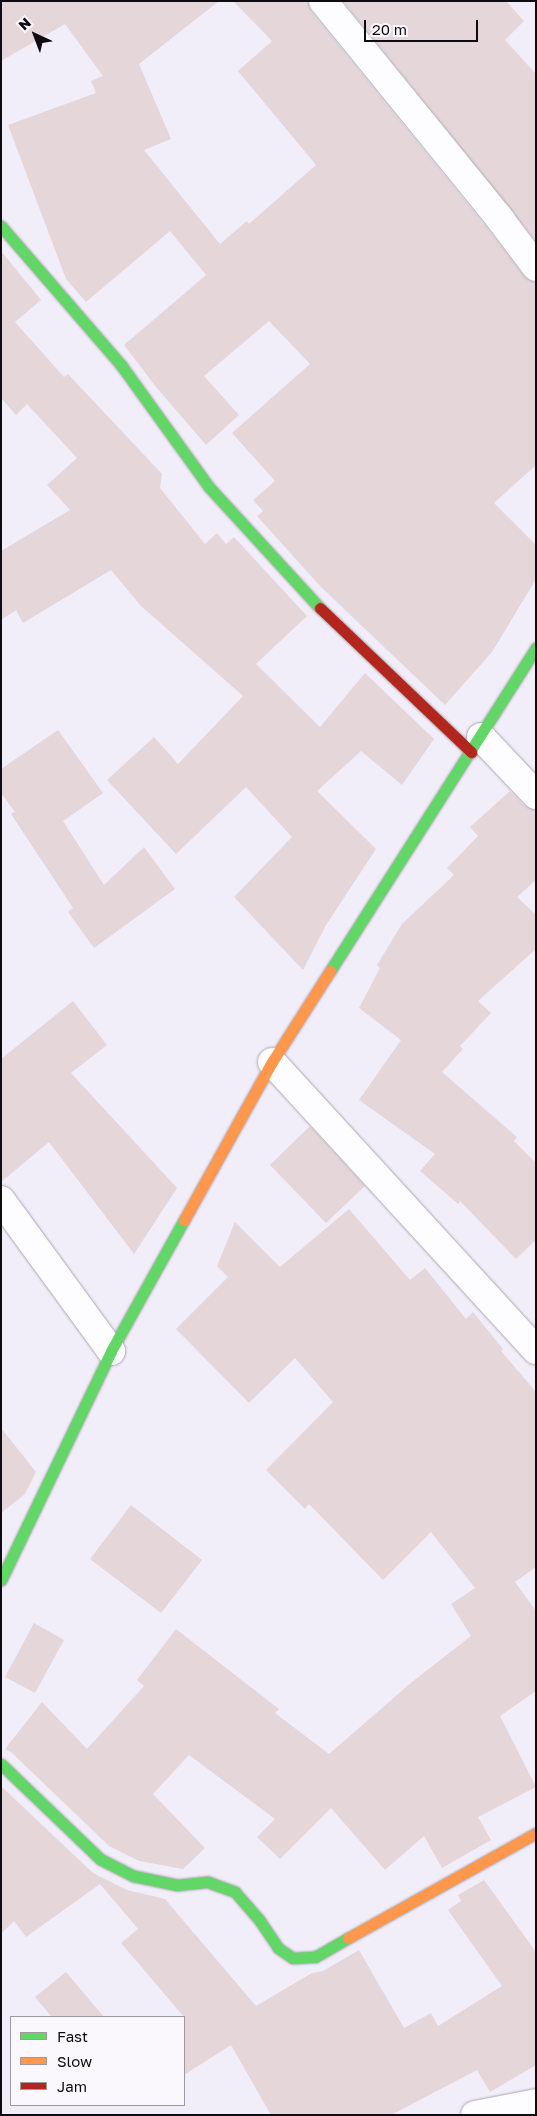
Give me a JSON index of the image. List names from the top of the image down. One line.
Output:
{"legend":["Fast","Slow","Jam"],"scale_bar":"20 m","north":"top left"}
